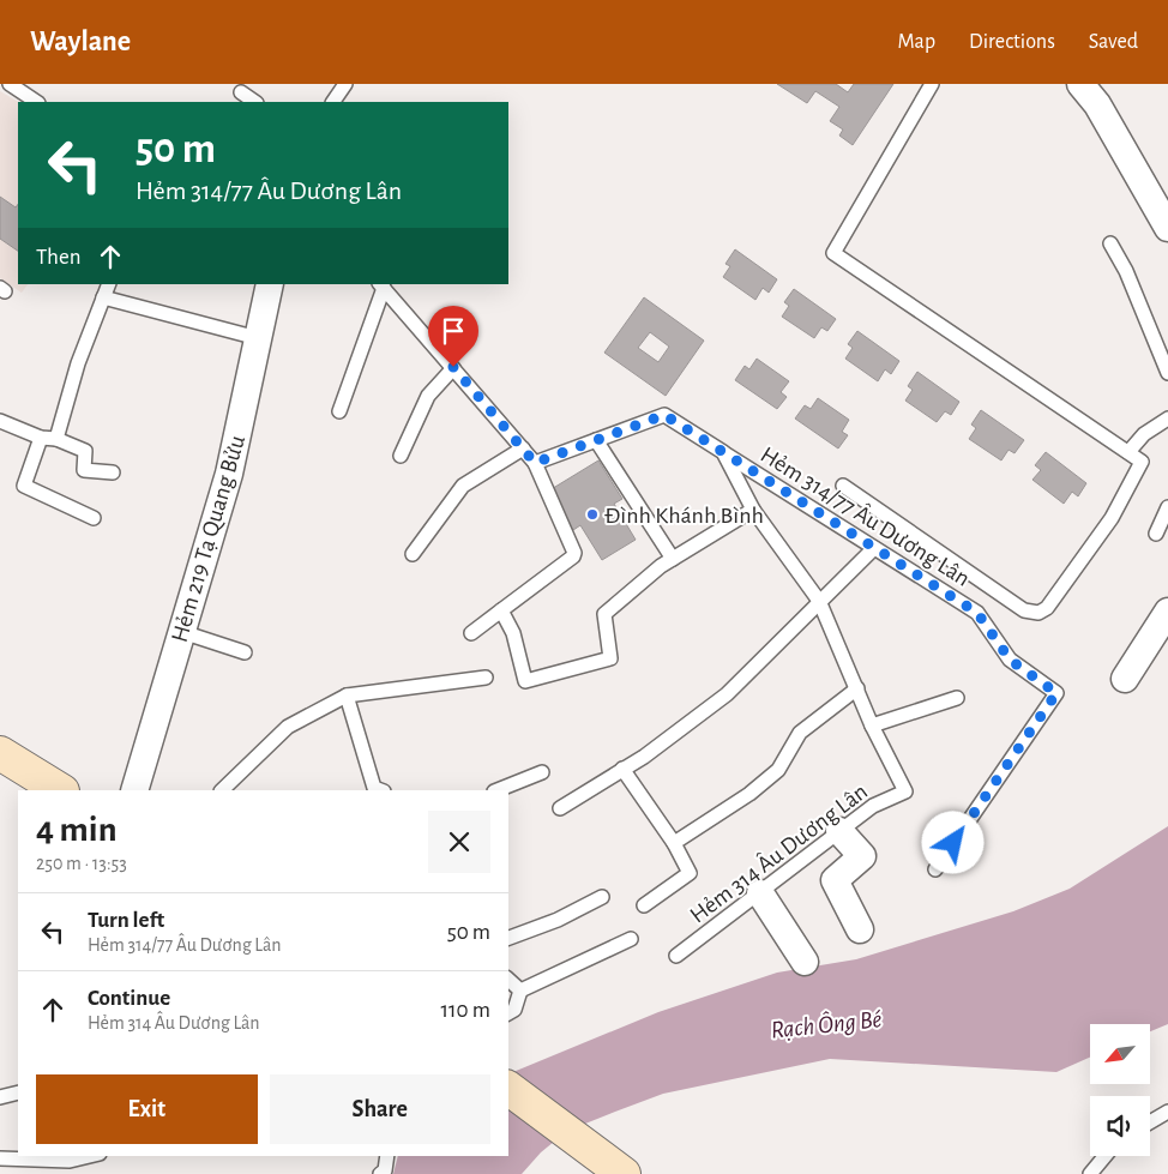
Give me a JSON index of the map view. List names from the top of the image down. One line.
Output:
{"streets":{"street":["Hẻm 219 Tạ Quang Bửu"],"lane":["Hẻm 314/77 Âu Dương Lân","Hẻm 314 Âu Dương Lân"]},"crossings":[["Hẻm 314/77 Âu Dương Lân","Hẻm 314 Âu Dương Lân"]],"water":["Rạch Ông Bé"],"places":["Đình Khánh Bình"],"north":"bottom left","page":{"header":"Waylane","nav":["Map","Directions","Saved"],"turn":["50 m","Hẻm 314/77 Âu Dương Lân"],"then":"Then","heading":["4 min","250 m · 13:53"],"list":[{"name":"Turn left","note":"Hẻm 314/77 Âu Dương Lân","value":"50 m"},{"name":"Continue","note":"Hẻm 314 Âu Dương Lân","value":"110 m"}],"buttons":["Exit","Share"]}}
